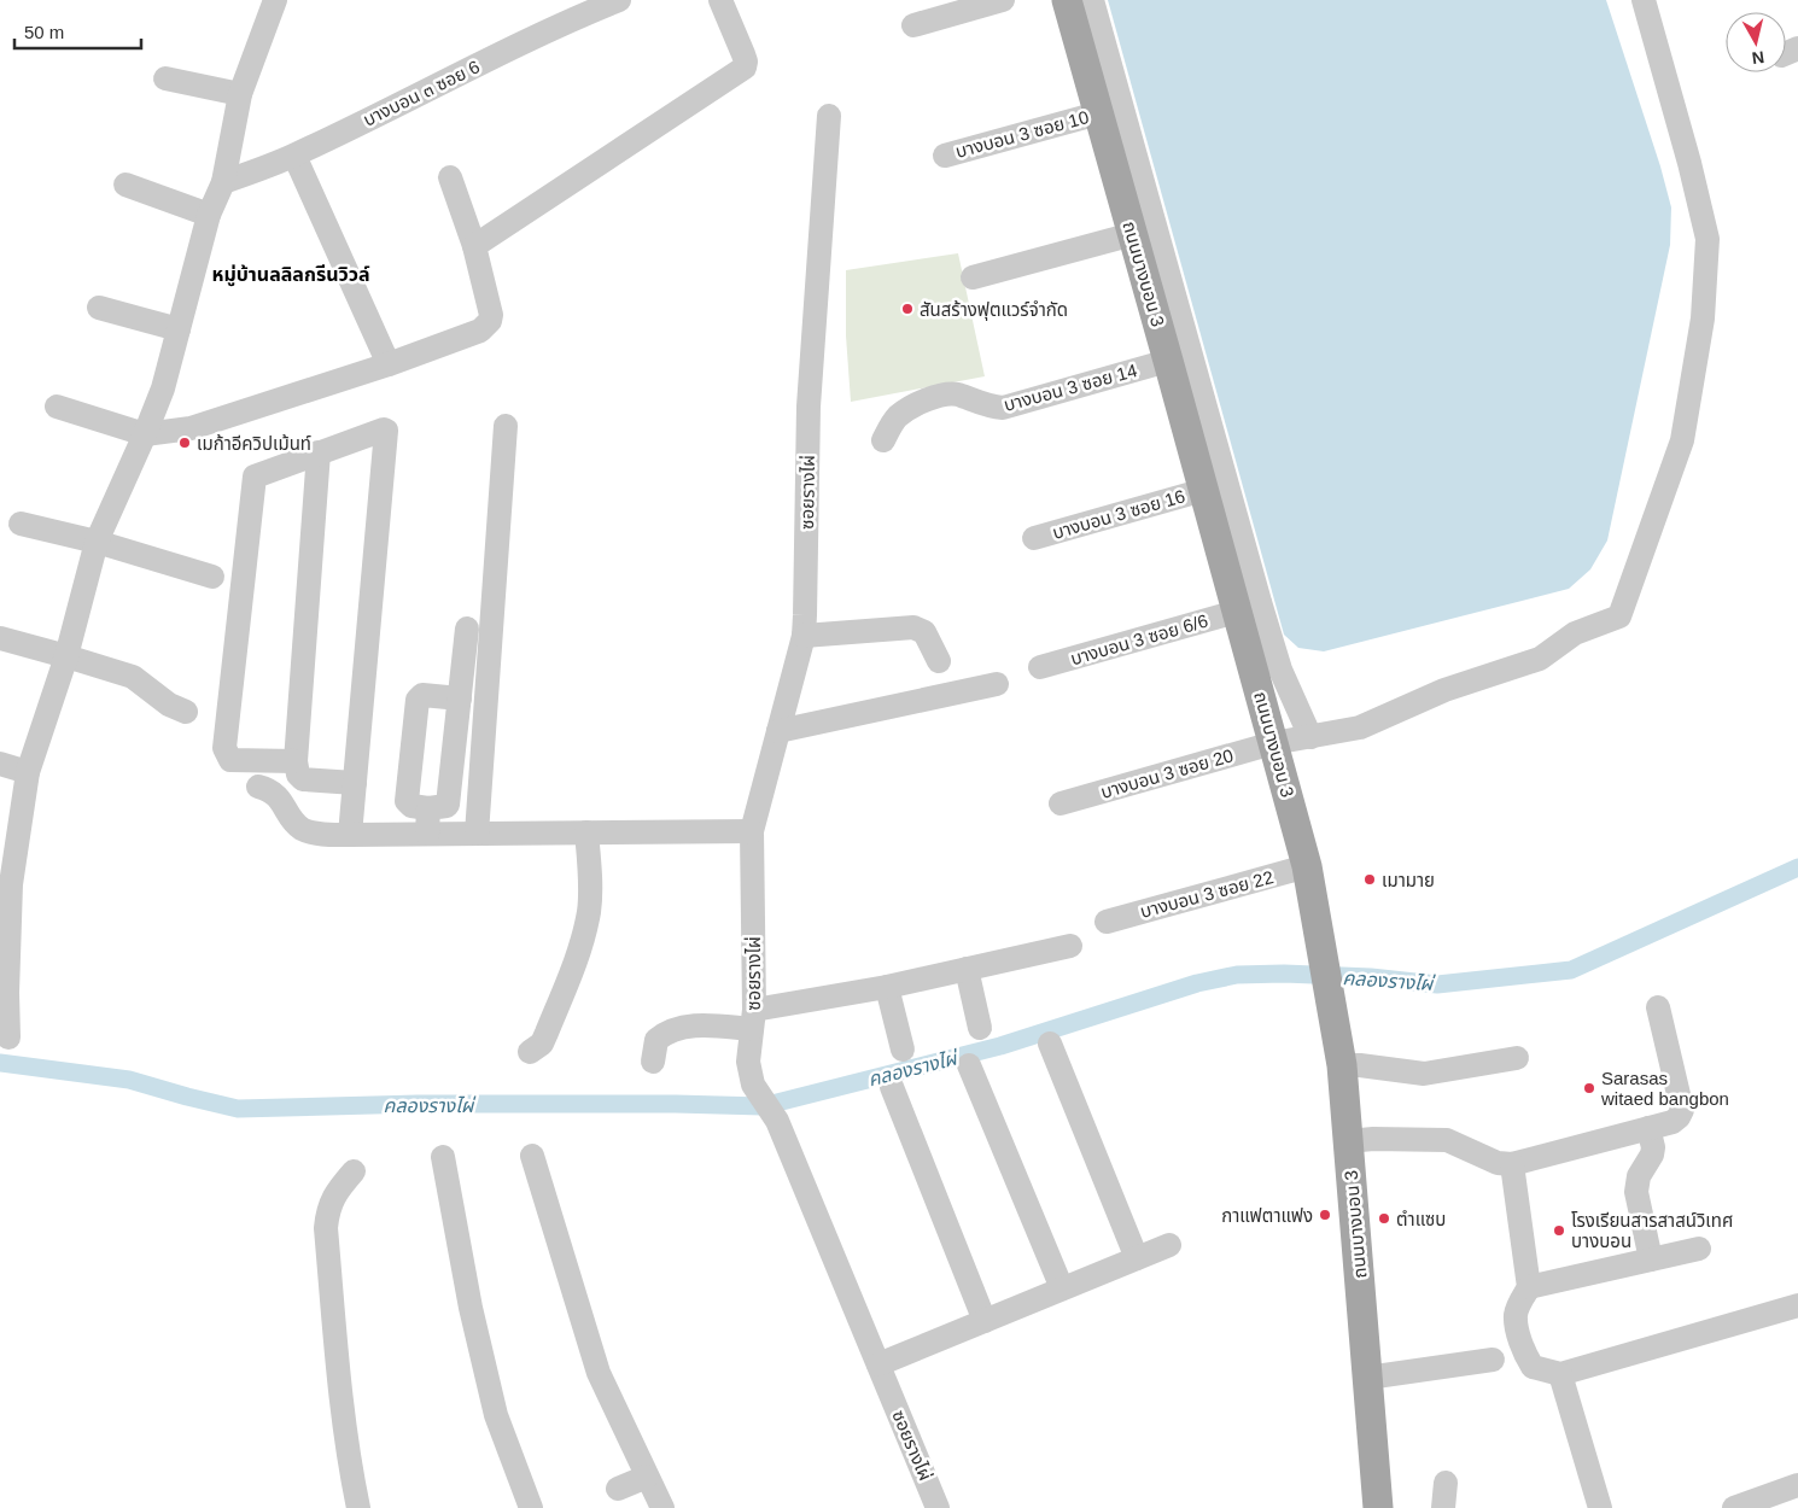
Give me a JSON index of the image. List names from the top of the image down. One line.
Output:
{"streets":{"main road":["ถนนบางบอน 3"],"street":["บางบอน ๓ ซอย 6","บางบอน 3 ซอย 10","บางบอน 3 ซอย 14","ซอยรางไผ่","บางบอน 3 ซอย 16","บางบอน 3 ซอย 6/6","บางบอน 3 ซอย 20","บางบอน 3 ซอย 22"]},"crossings":[["บางบอน 3 ซอย 10","ถนนบางบอน 3"],["ถนนบางบอน 3","บางบอน 3 ซอย 14"],["ถนนบางบอน 3","บางบอน 3 ซอย 16"],["ถนนบางบอน 3","บางบอน 3 ซอย 6/6"],["ถนนบางบอน 3","บางบอน 3 ซอย 20"],["ถนนบางบอน 3","บางบอน 3 ซอย 22"]],"districts":["หมู่บ้านลลิลกรีนวิวล์"],"water":["คลองรางไผ่"],"places":["สันสร้างฟุตแวร์จำกัด","เมก้าอีควิปเม้นท์","เมามาย","Sarasas witaed bangbon","กาแฟตาแฟง","ตำแซบ","โรงเรียนสารสาสน์วิเทศ บางบอน"],"scale_bar":"50 m","north":"bottom"}
